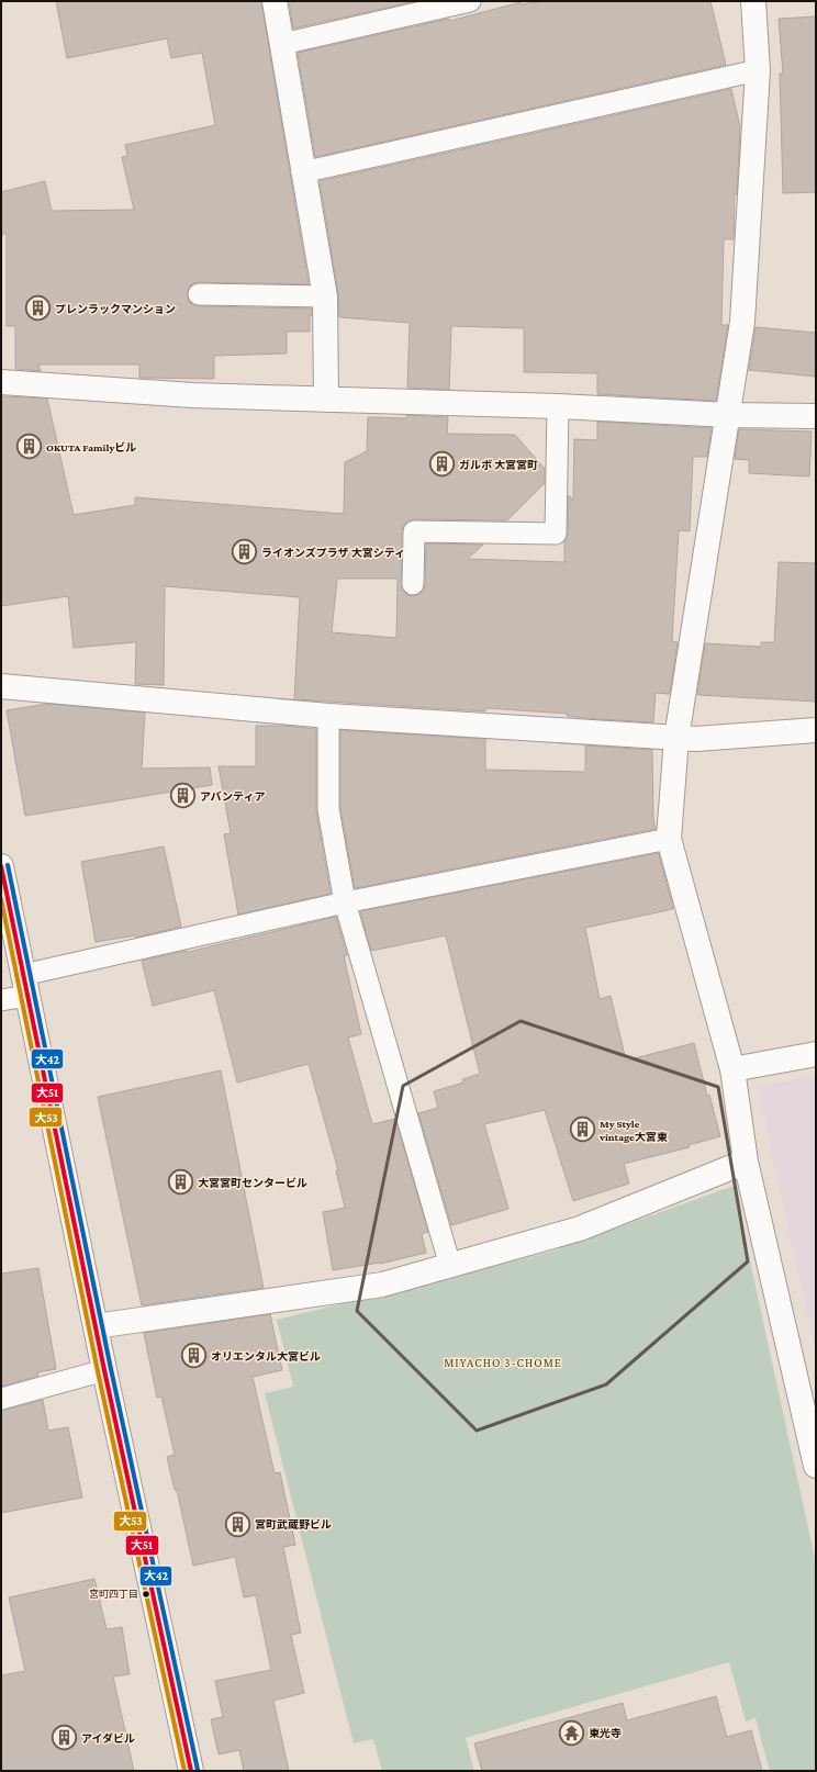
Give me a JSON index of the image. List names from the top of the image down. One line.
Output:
{"districts":["MIYACHO 3-CHOME"],"places":{"building":["プレンラックマンション","OKUTA Familyビル","ガルボ 大宮宮町","ライオンズプラザ 大宮シティ","アバンティア","My Style vintage大宮東","大宮宮町センタービル","オリエンタル大宮ビル","宮町武蔵野ビル","アイダビル"],"other":["宮町四丁目"],"temple":["東光寺"]},"lines":["transit line 大42","transit line 大51","transit line 大53"]}
